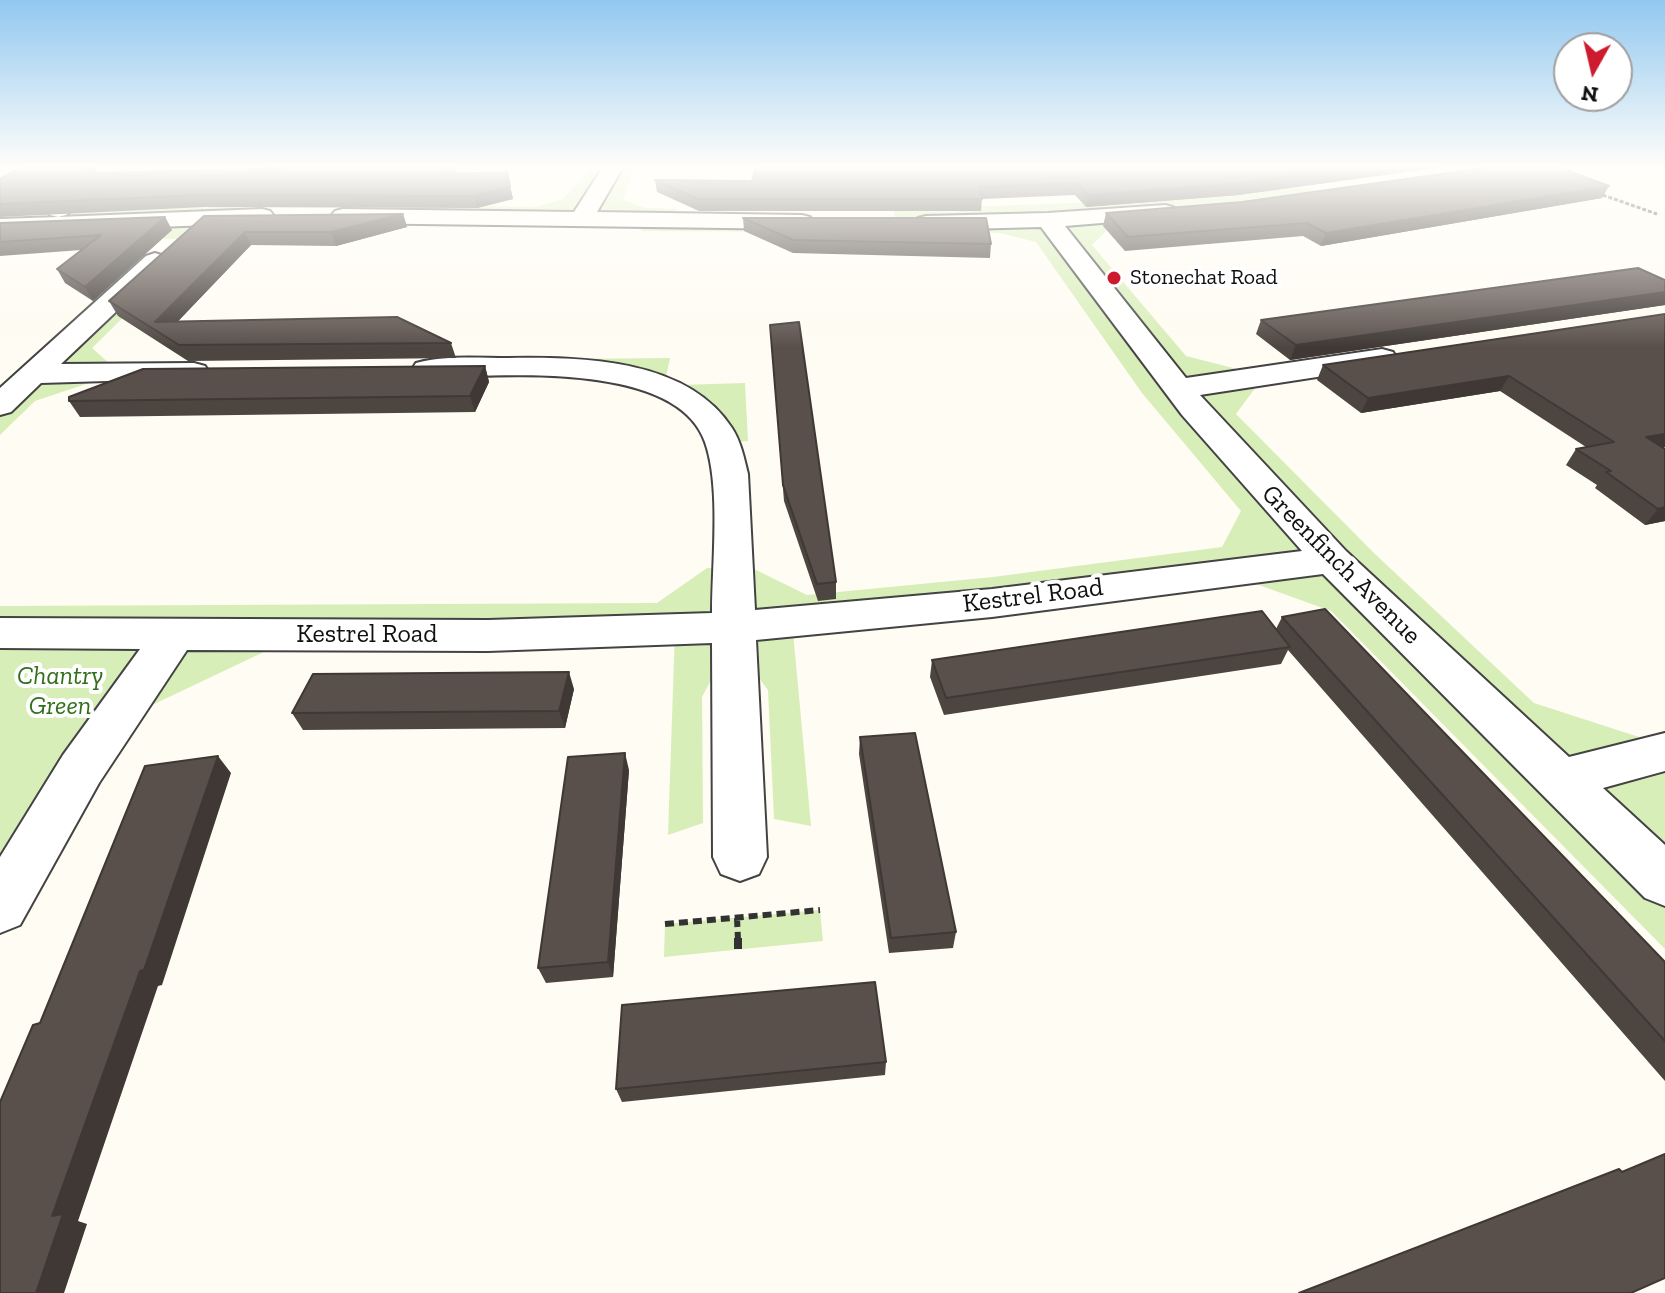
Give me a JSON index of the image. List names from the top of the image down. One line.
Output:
{"streets":{"street":["Greenfinch Avenue","Kestrel Road"]},"crossings":[["Greenfinch Avenue","Kestrel Road"]],"parks":["Chantry Green"],"places":["Stonechat Road"],"north":"bottom"}
